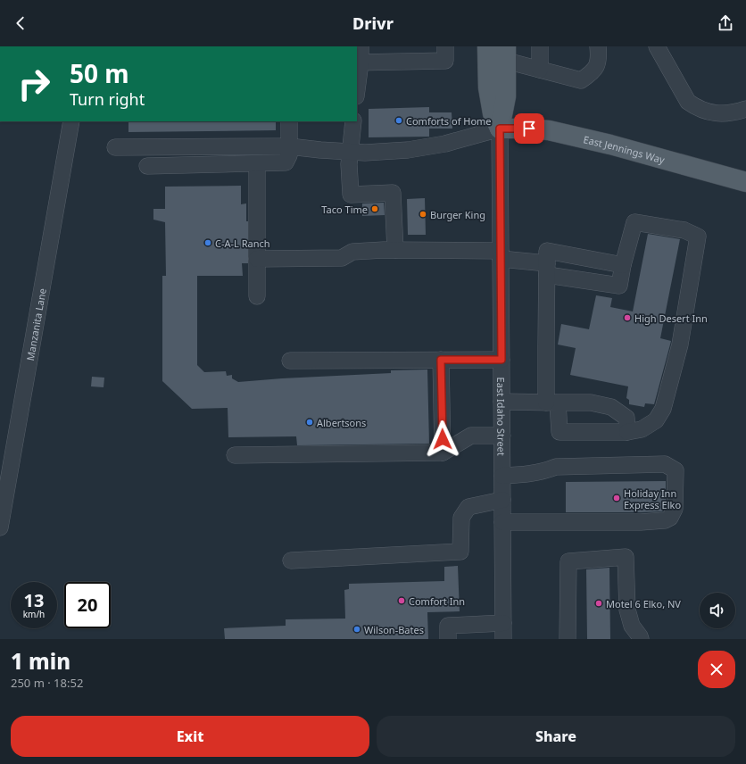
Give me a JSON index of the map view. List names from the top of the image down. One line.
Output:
{"streets":{"main road":["East Jennings Way","East Idaho Street"],"street":["Manzanita Lane"]},"crossings":[["East Jennings Way","East Idaho Street"]],"places":["Comforts of Home","Taco Time","Burger King","C-A-L Ranch","High Desert Inn","Albertsons","Holiday Inn Express Elko","Comfort Inn","Motel 6 Elko, NV","Wilson-Bates"],"page":{"header":"Drivr","turn":["50 m","Turn right"],"speed":"13 km/h","limit":"20","heading":["1 min","250 m · 18:52"],"buttons":["Exit","Share"]}}
